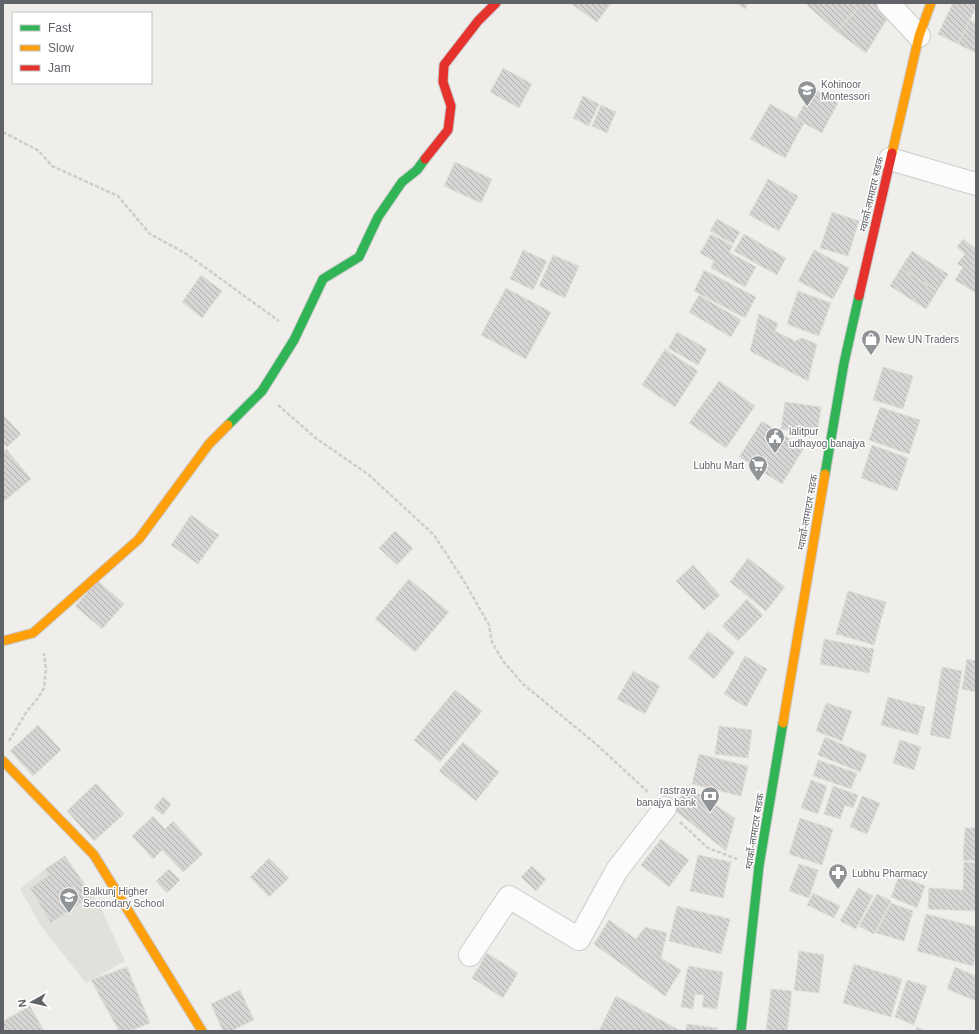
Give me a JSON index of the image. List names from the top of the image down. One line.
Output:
{"streets":{"street":["ग्वार्को-लामाटार सडक"]},"places":{"school or university":["Kohinoor Montessori","Balkunj Higher Secondary School"],"shop":["New UN Traders"],"public building":["lalitpur udhayog banajya"],"supermarket":["Lubhu Mart"],"bank":["rastraya banajya bank"],"pharmacy":["Lubhu Pharmacy"]},"legend":["Fast","Slow","Jam"],"north":"left"}
